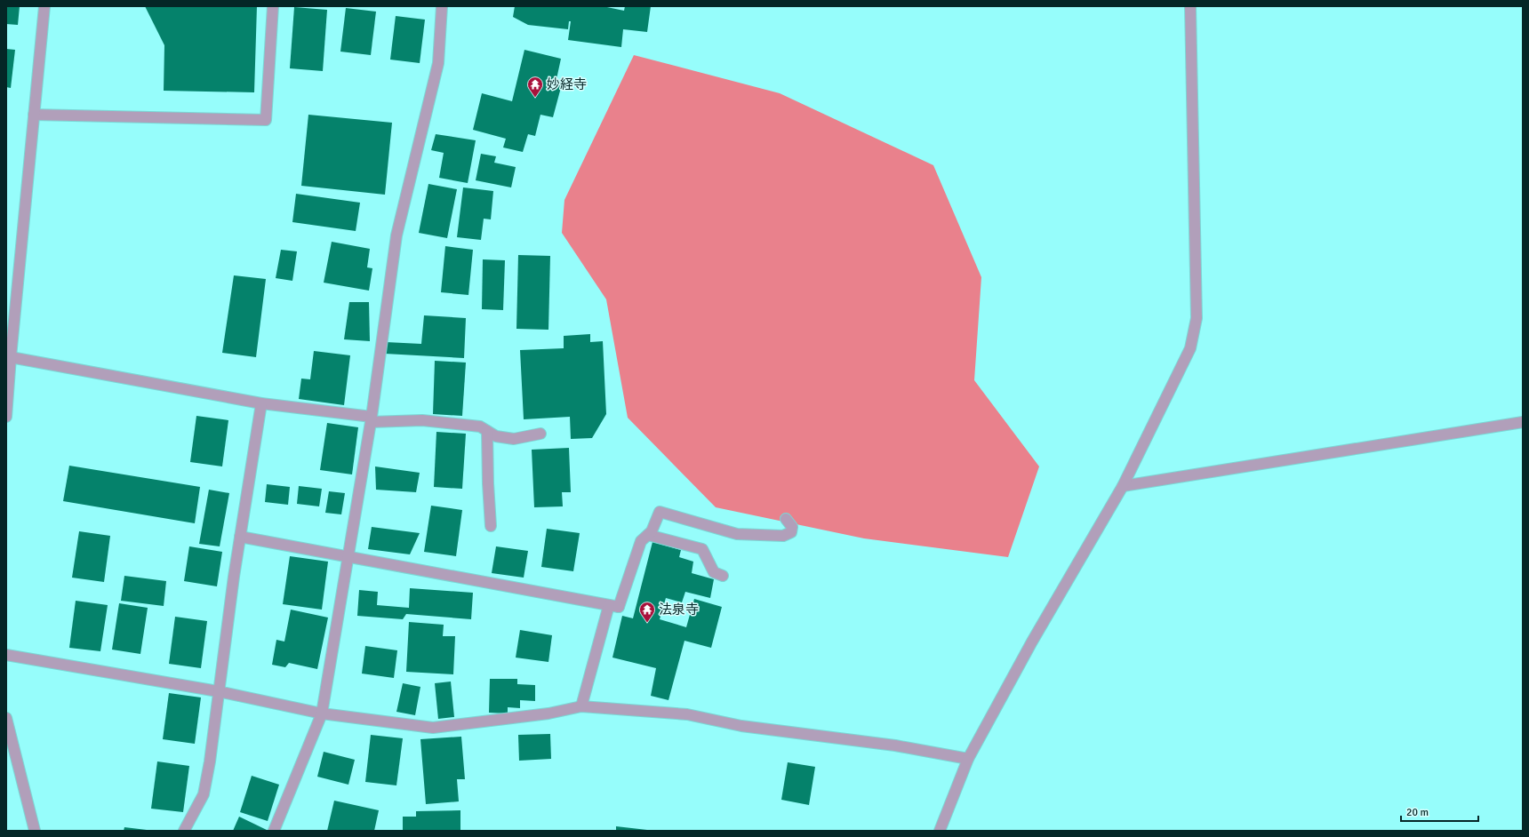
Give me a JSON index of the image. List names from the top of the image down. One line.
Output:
{"places":{"temple":["妙経寺","法泉寺"]},"scale_bar":"20 m"}
